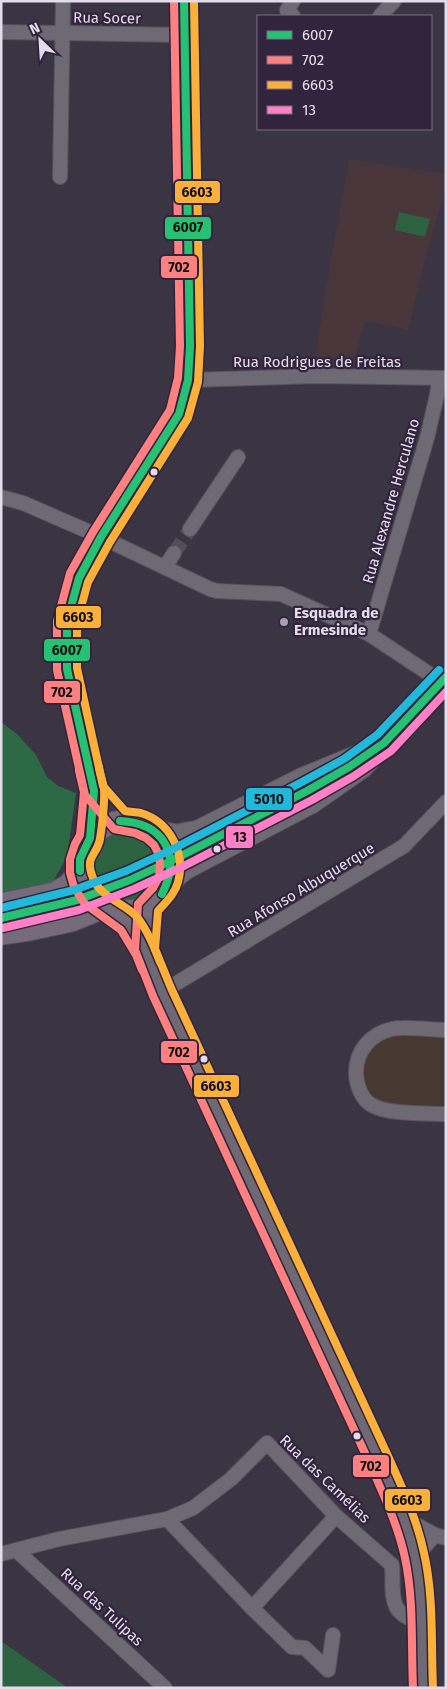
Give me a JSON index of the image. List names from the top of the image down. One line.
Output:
{"streets":{"street":["Rua Socer","Rua Rodrigues de Freitas","Rua Alexandre Herculano","Rua Afonso Albuquerque","Rua das Camélias","Rua das Tulipas"]},"crossings":[["Rua Rodrigues de Freitas","Rua Alexandre Herculano"],["Rua das Camélias","Rua das Tulipas"]],"places":["Esquadra de Ermesinde"],"lines":["transit line 6007","transit line 702","transit line 6603","transit line 5010","transit line 13"],"legend":["6007","702","6603","13"],"north":"top left"}
